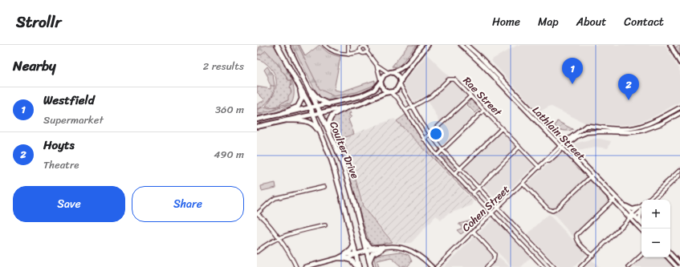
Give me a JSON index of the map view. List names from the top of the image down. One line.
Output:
{"streets":{"main road":["Coulter Drive"],"street":["Rae Street","Lathlain Street","Cohen Street"]},"crossings":[["Rae Street","Cohen Street"],["Lathlain Street","Cohen Street"]],"page":{"header":"Strollr","nav":["Home","Map","About","Contact"],"heading":["Nearby","2 results"],"pins":["1","2"],"list":[{"mark":"1","name":"Westfield","note":"Supermarket","value":"360 m"},{"mark":"2","name":"Hoyts","note":"Theatre","value":"490 m"}],"buttons":["Save","Share"],"map_buttons":["+","−"]}}
